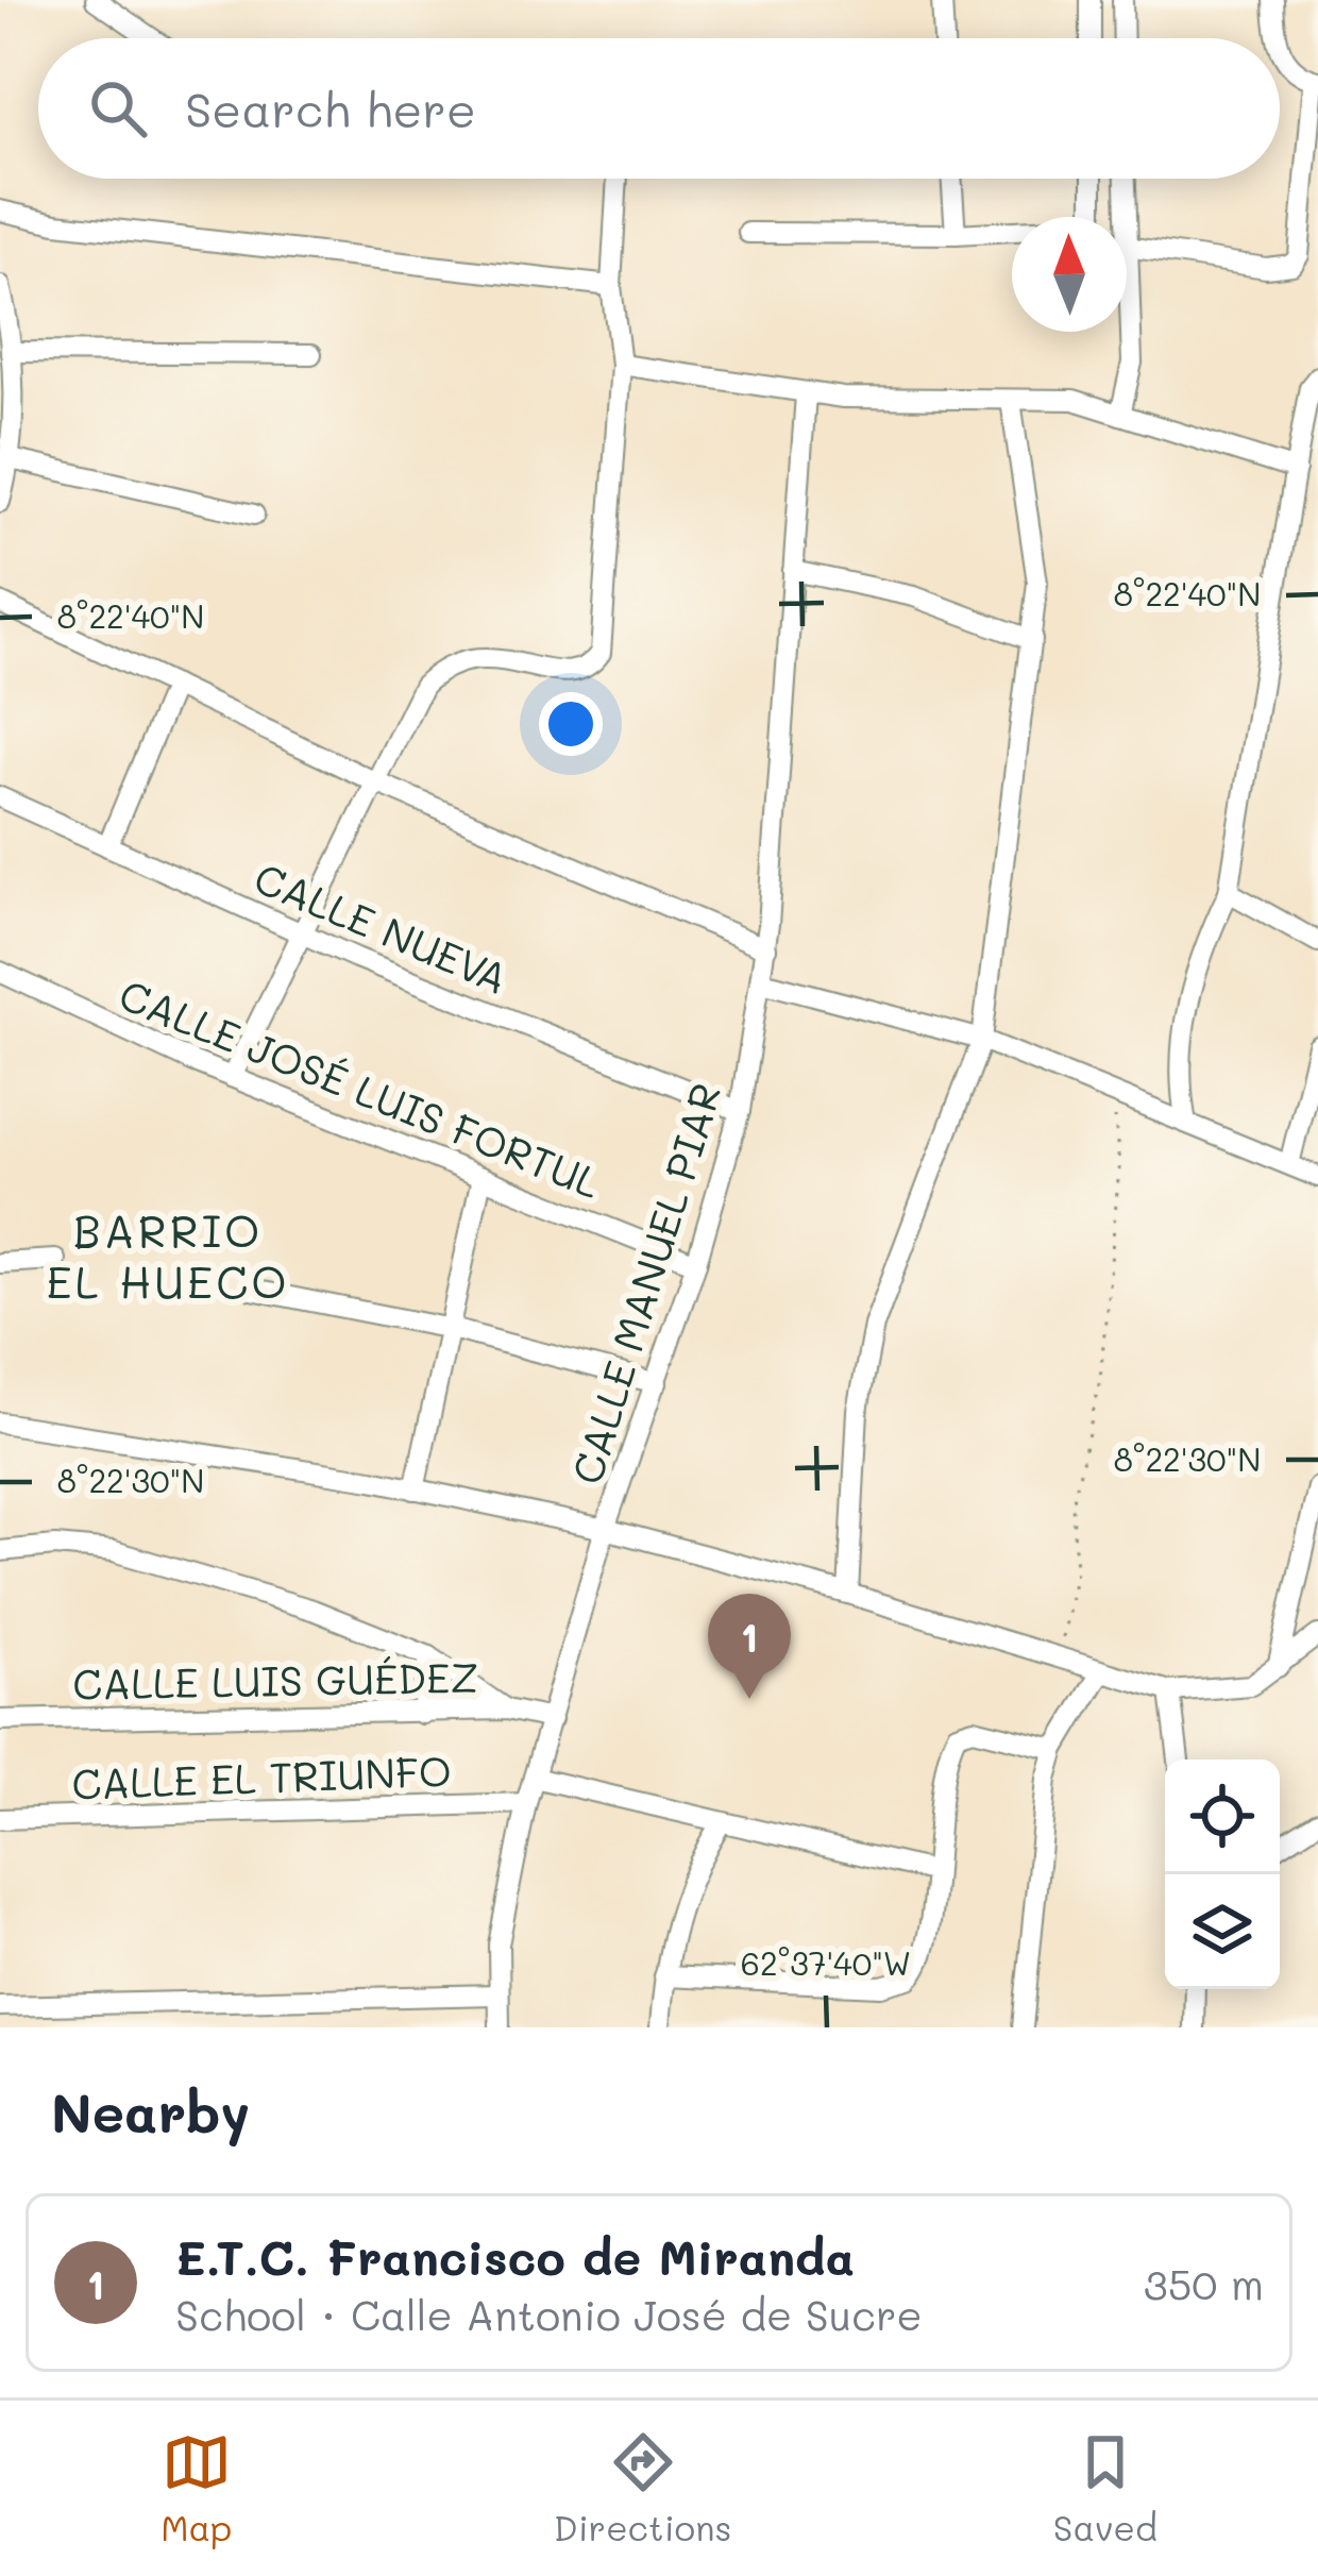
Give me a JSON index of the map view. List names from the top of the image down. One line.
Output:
{"streets":{"street":["CALLE NUEVA","CALLE JOSÉ LUIS FORTUL","CALLE MANUEL PIAR","CALLE LUIS GUÉDEZ","CALLE EL TRIUNFO"]},"crossings":[["CALLE NUEVA","CALLE MANUEL PIAR"],["CALLE JOSÉ LUIS FORTUL","CALLE MANUEL PIAR"],["CALLE MANUEL PIAR","CALLE LUIS GUÉDEZ"],["CALLE MANUEL PIAR","CALLE EL TRIUNFO"]],"districts":["BARRIO EL HUECO"],"north":"top","page":{"search":"Search here","pins":"1","heading":"Nearby","list":[{"mark":"1","name":"E.T.C. Francisco de Miranda","note":"School · Calle Antonio José de Sucre","value":"350 m"}],"nav":["Map","Directions","Saved"]},"coordinates":["8°22'40\"N","8°22'30\"N","62°37'40\"W"]}
